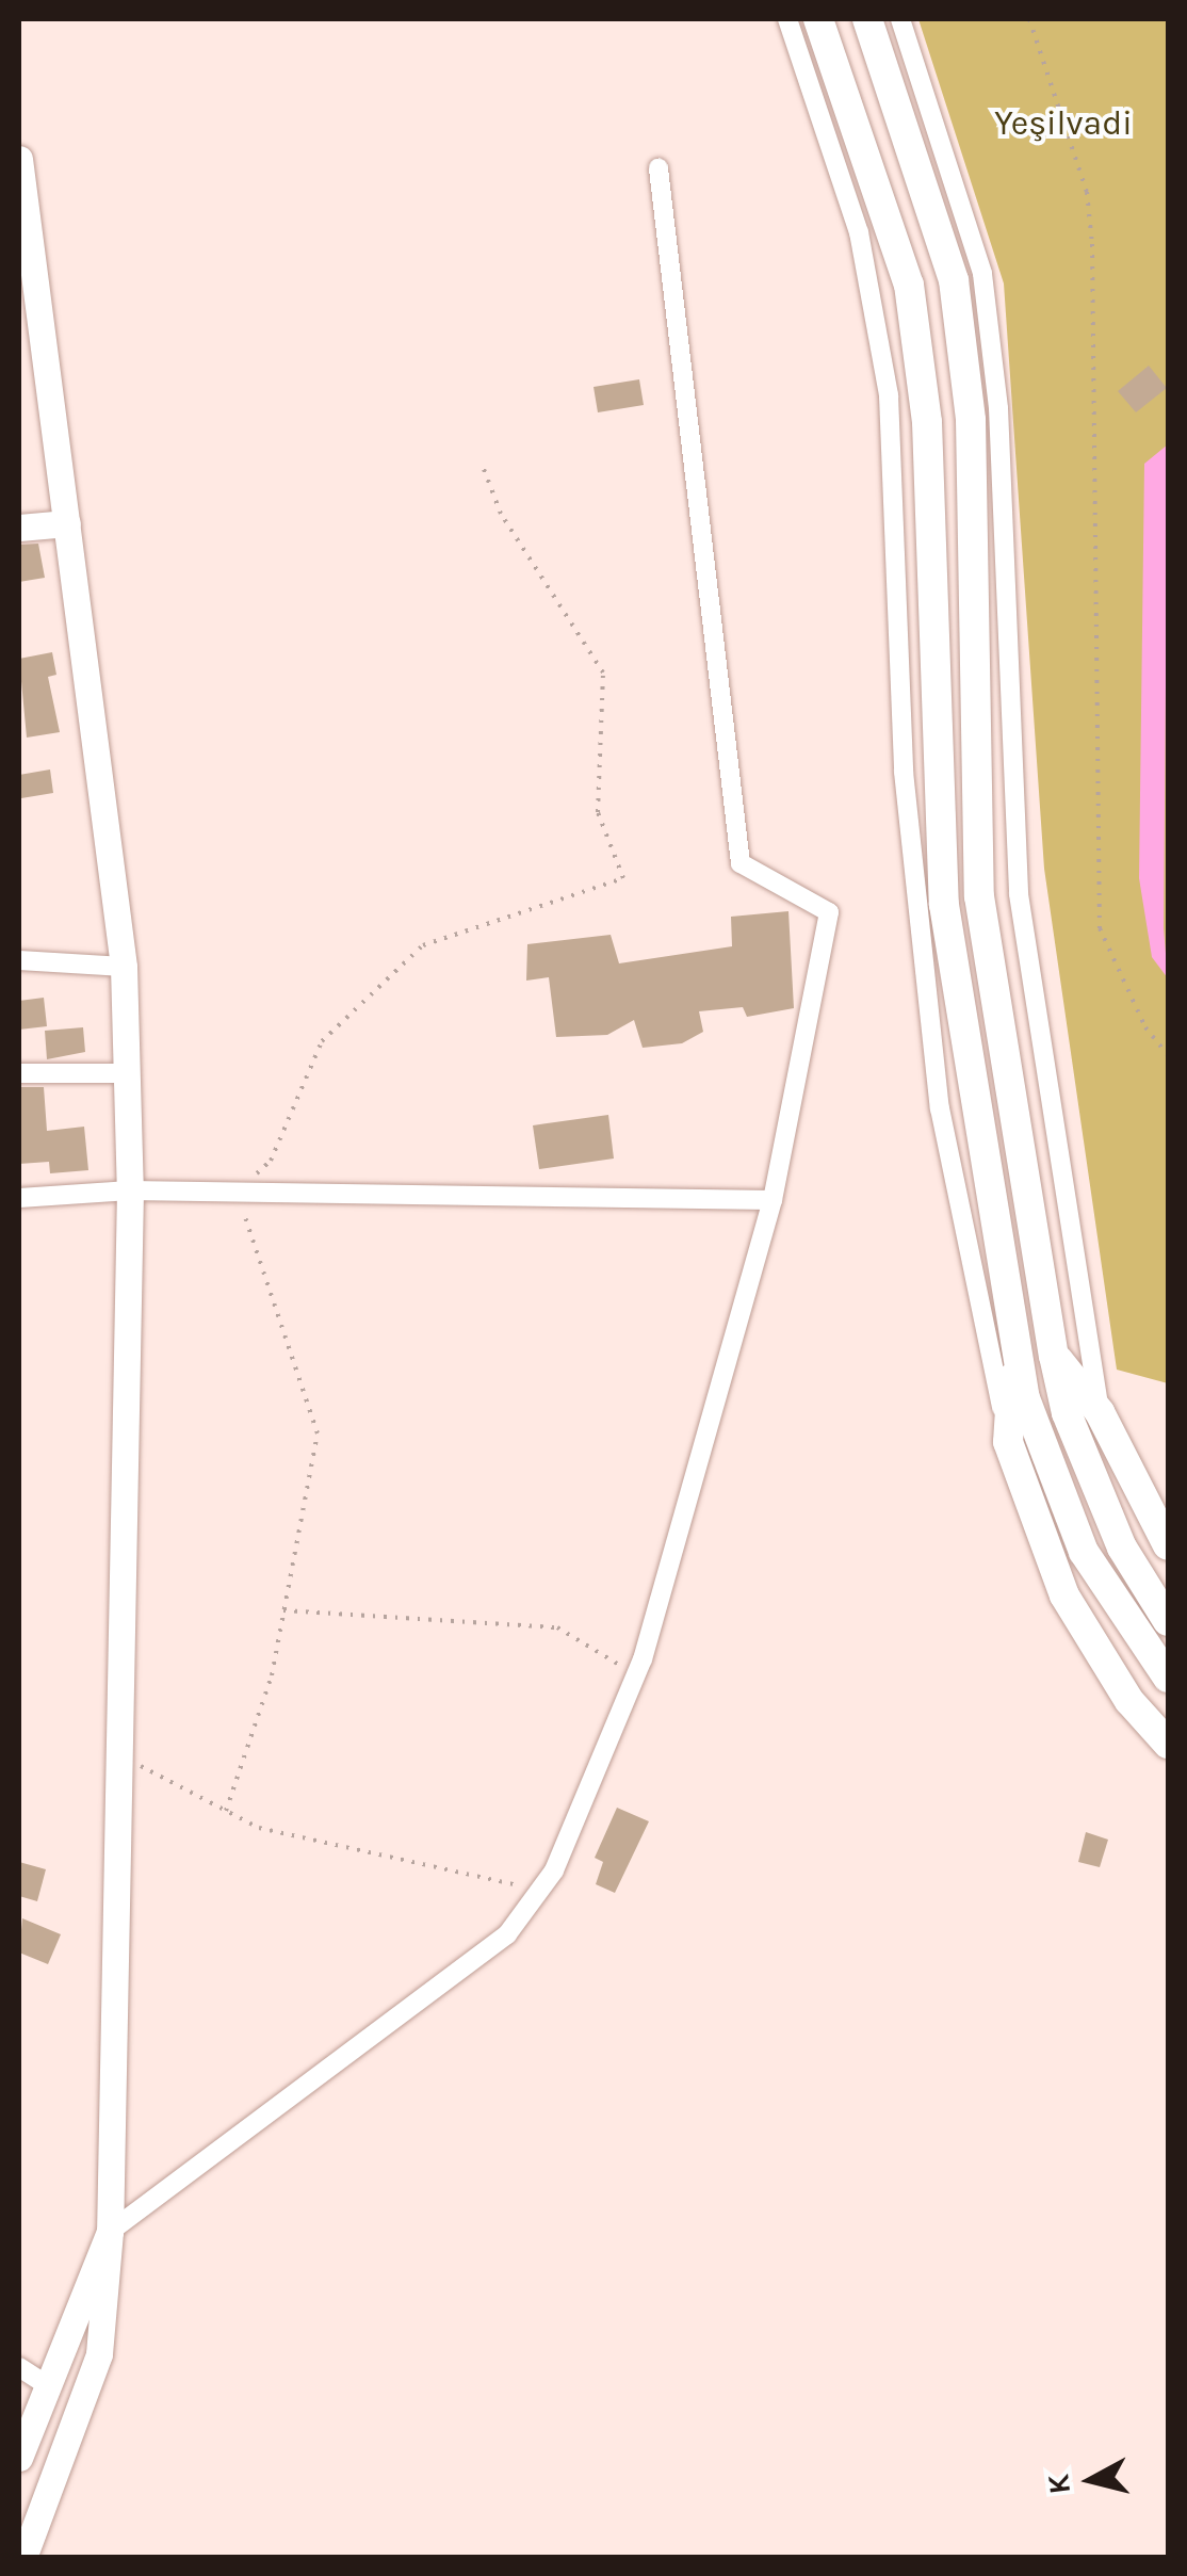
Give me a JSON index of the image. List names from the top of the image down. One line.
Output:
{"parks":["Yeşilvadi"],"north":"left"}
